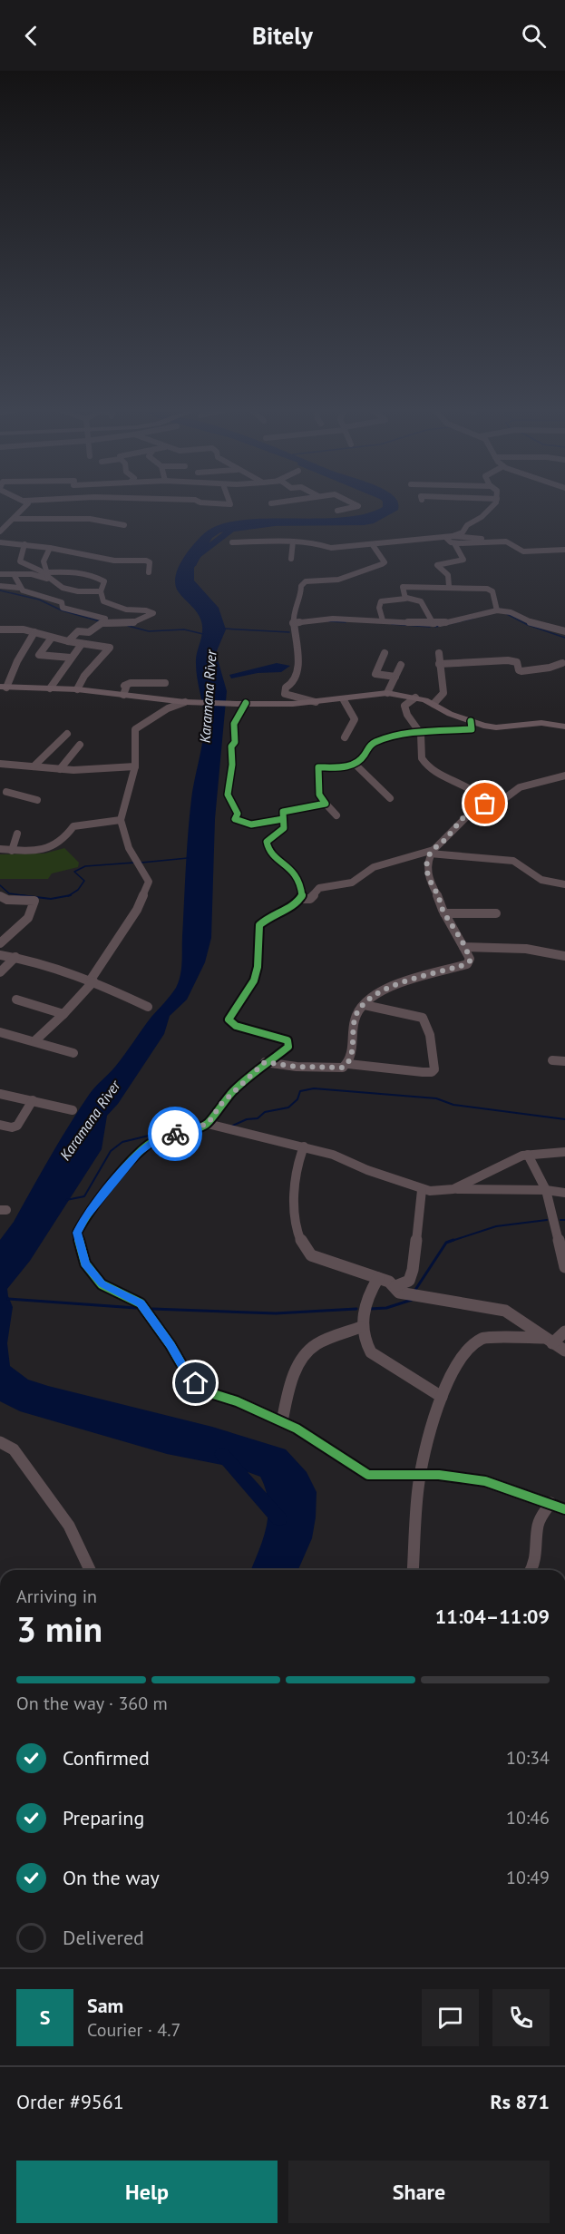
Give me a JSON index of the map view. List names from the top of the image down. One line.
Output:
{"water":["Karamana River"],"page":{"header":"Bitely","heading":["3 min","Arriving in","11:04–11:09"],"panel":["Sam","Courier · 4.7","Order #9561","Rs 871"],"bar":"On the way · 360 m","list":[["Confirmed","10:34"],["Preparing","10:46"],["On the way","10:49"],"Delivered"],"round":"S","buttons":["Help","Share"]}}
